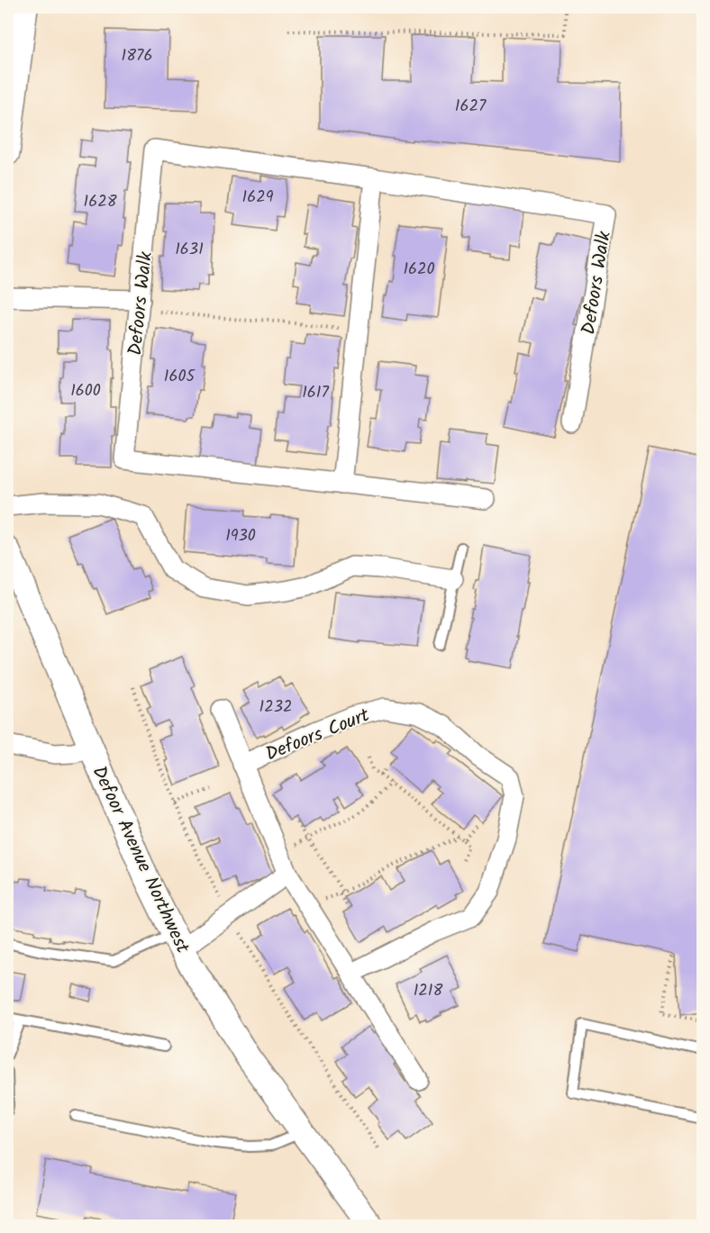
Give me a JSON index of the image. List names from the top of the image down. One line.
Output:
{"streets":{"street":["Defoors Walk","Defoors Court","Defoor Avenue Northwest"]},"house_numbers":["1876","1627","1629","1628","1631","1620","1605","1600","1617","1930","1232","1218"]}
